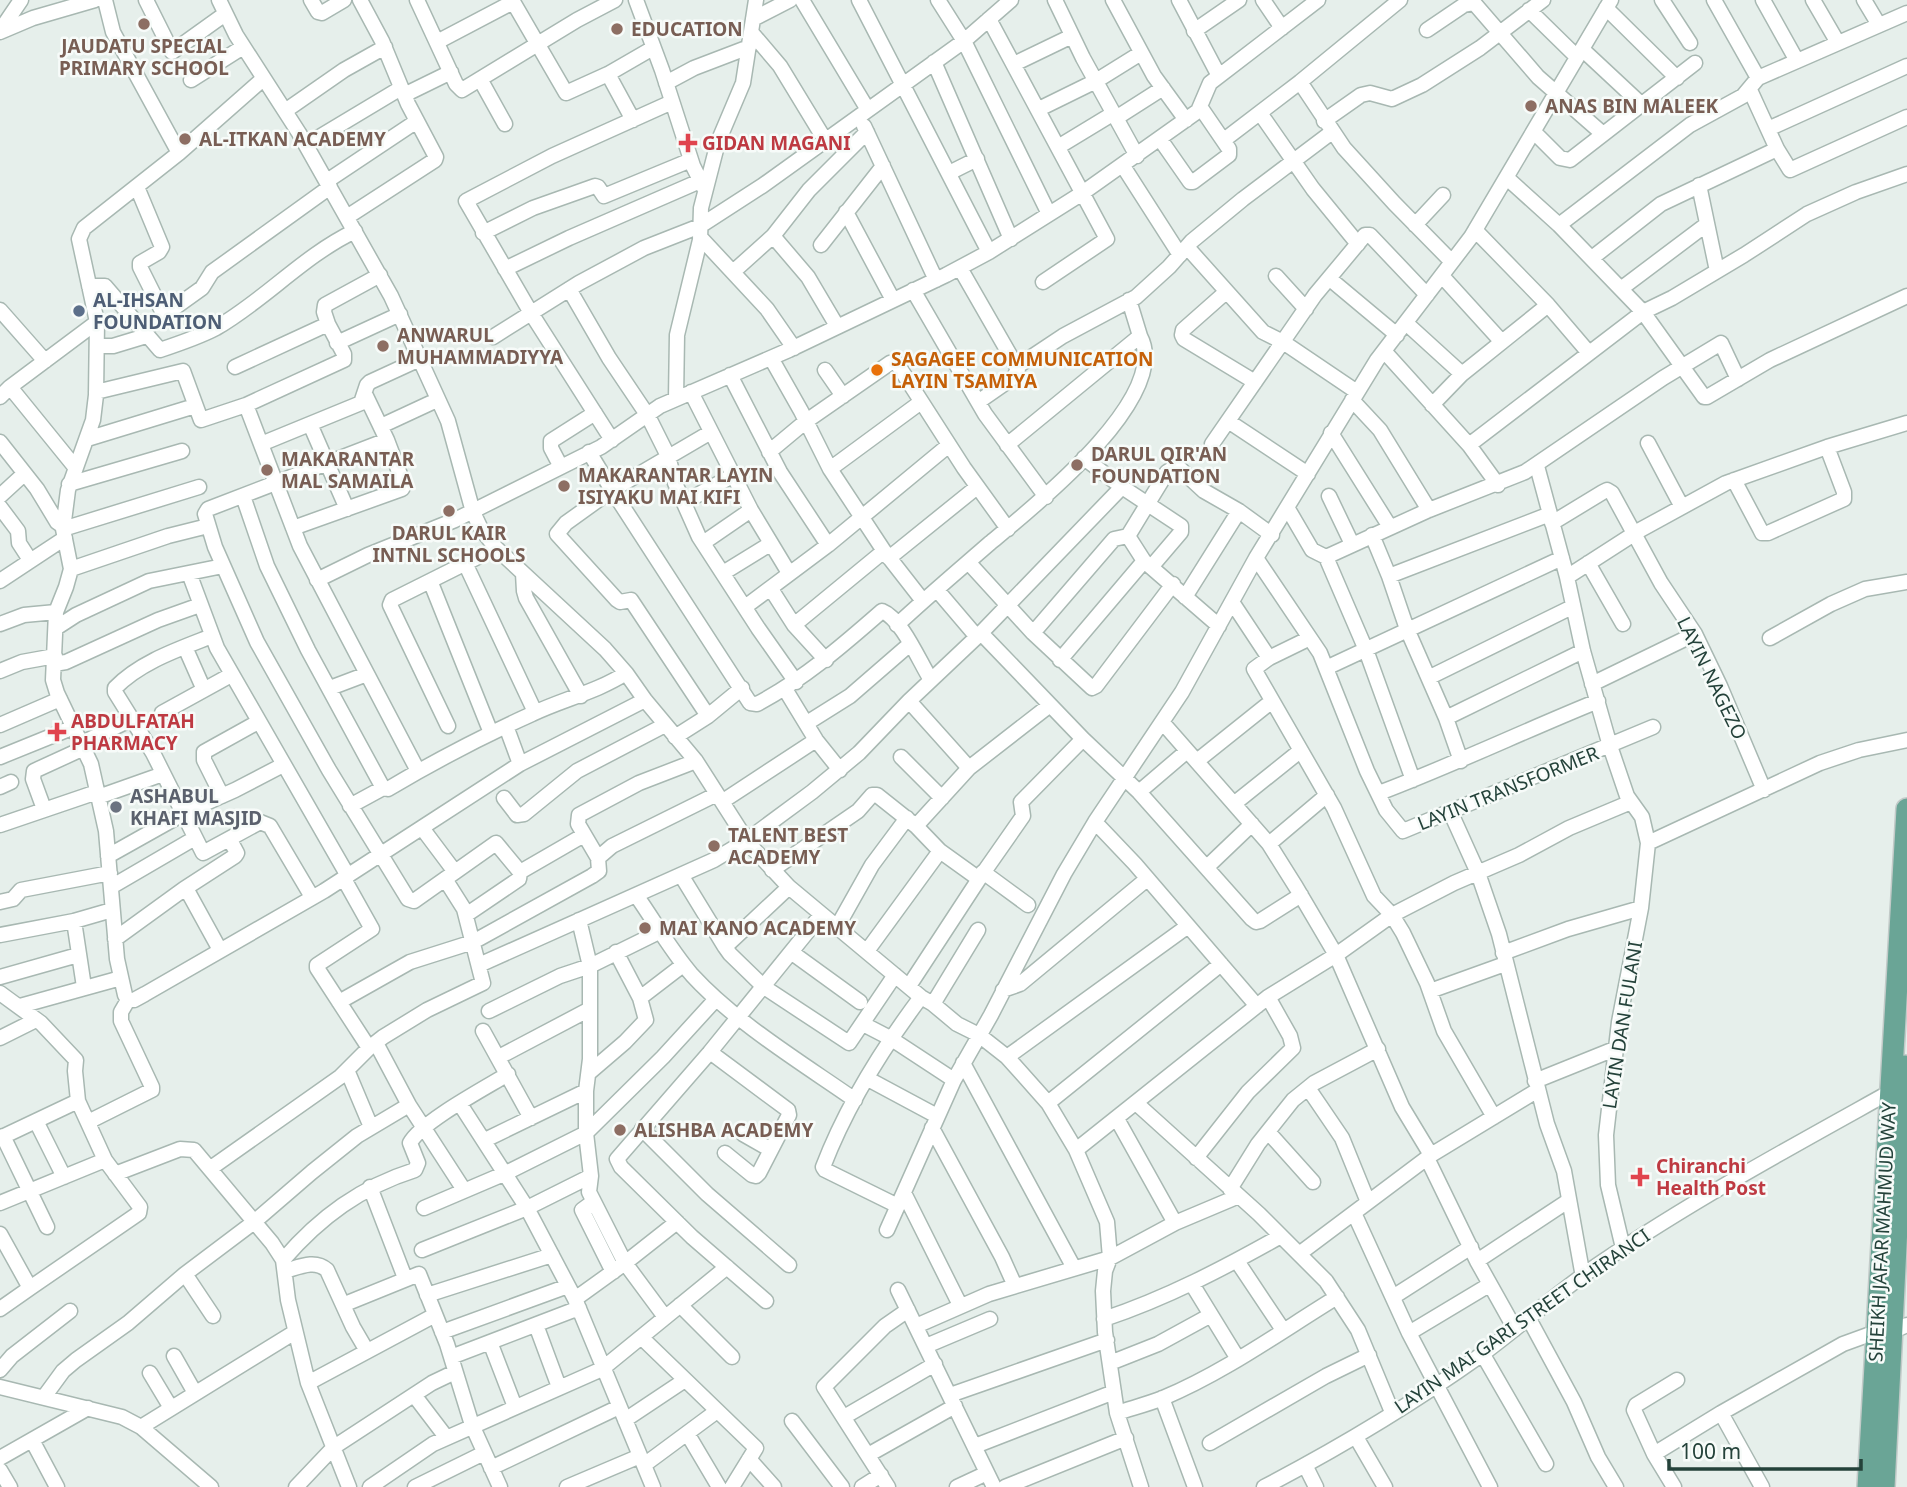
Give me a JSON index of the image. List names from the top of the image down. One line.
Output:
{"streets":{"main road":["SHEIKH JAFAR MAHMUD WAY"],"street":["LAYIN NAGEZO","LAYIN TRANSFORMER","LAYIN DAN FULANI","LAYIN MAI GARI STREET CHIRANCI"]},"crossings":[["LAYIN NAGEZO","LAYIN DAN FULANI"],["LAYIN TRANSFORMER","LAYIN DAN FULANI"],["LAYIN DAN FULANI","LAYIN MAI GARI STREET CHIRANCI"],["SHEIKH JAFAR MAHMUD WAY","LAYIN MAI GARI STREET CHIRANCI"]],"places":{"other":["JAUDATU SPECIAL PRIMARY SCHOOL","EDUCATION","ANAS BIN MALEEK","AL-ITKAN ACADEMY","AL-IHSAN FOUNDATION","ANWARUL MUHAMMADIYYA","SAGAGEE COMMUNICATION LAYIN TSAMIYA","DARUL QIR'AN FOUNDATION","MAKARANTAR MAL SAMAILA","MAKARANTAR LAYIN ISIYAKU MAI KIFI","DARUL KAIR INTNL SCHOOLS","ASHABUL KHAFI MASJID","TALENT BEST ACADEMY","MAI KANO ACADEMY","ALISHBA ACADEMY"],"health":["GIDAN MAGANI","ABDULFATAH PHARMACY","Chiranchi Health Post"]},"scale_bar":"100 m"}
